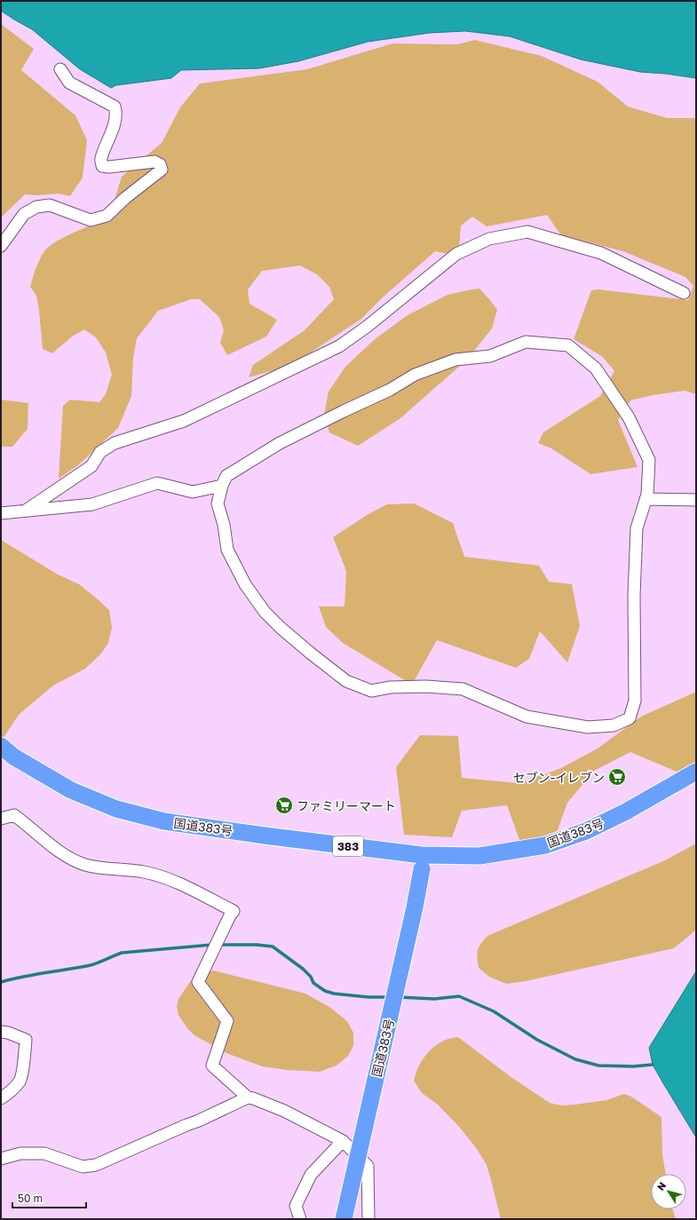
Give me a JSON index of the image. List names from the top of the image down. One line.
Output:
{"streets":{"highway":["国道383号","383"]},"places":{"supermarket":["セブン-イレブン","ファミリーマート"]},"scale_bar":"50 m","north":"top left"}
